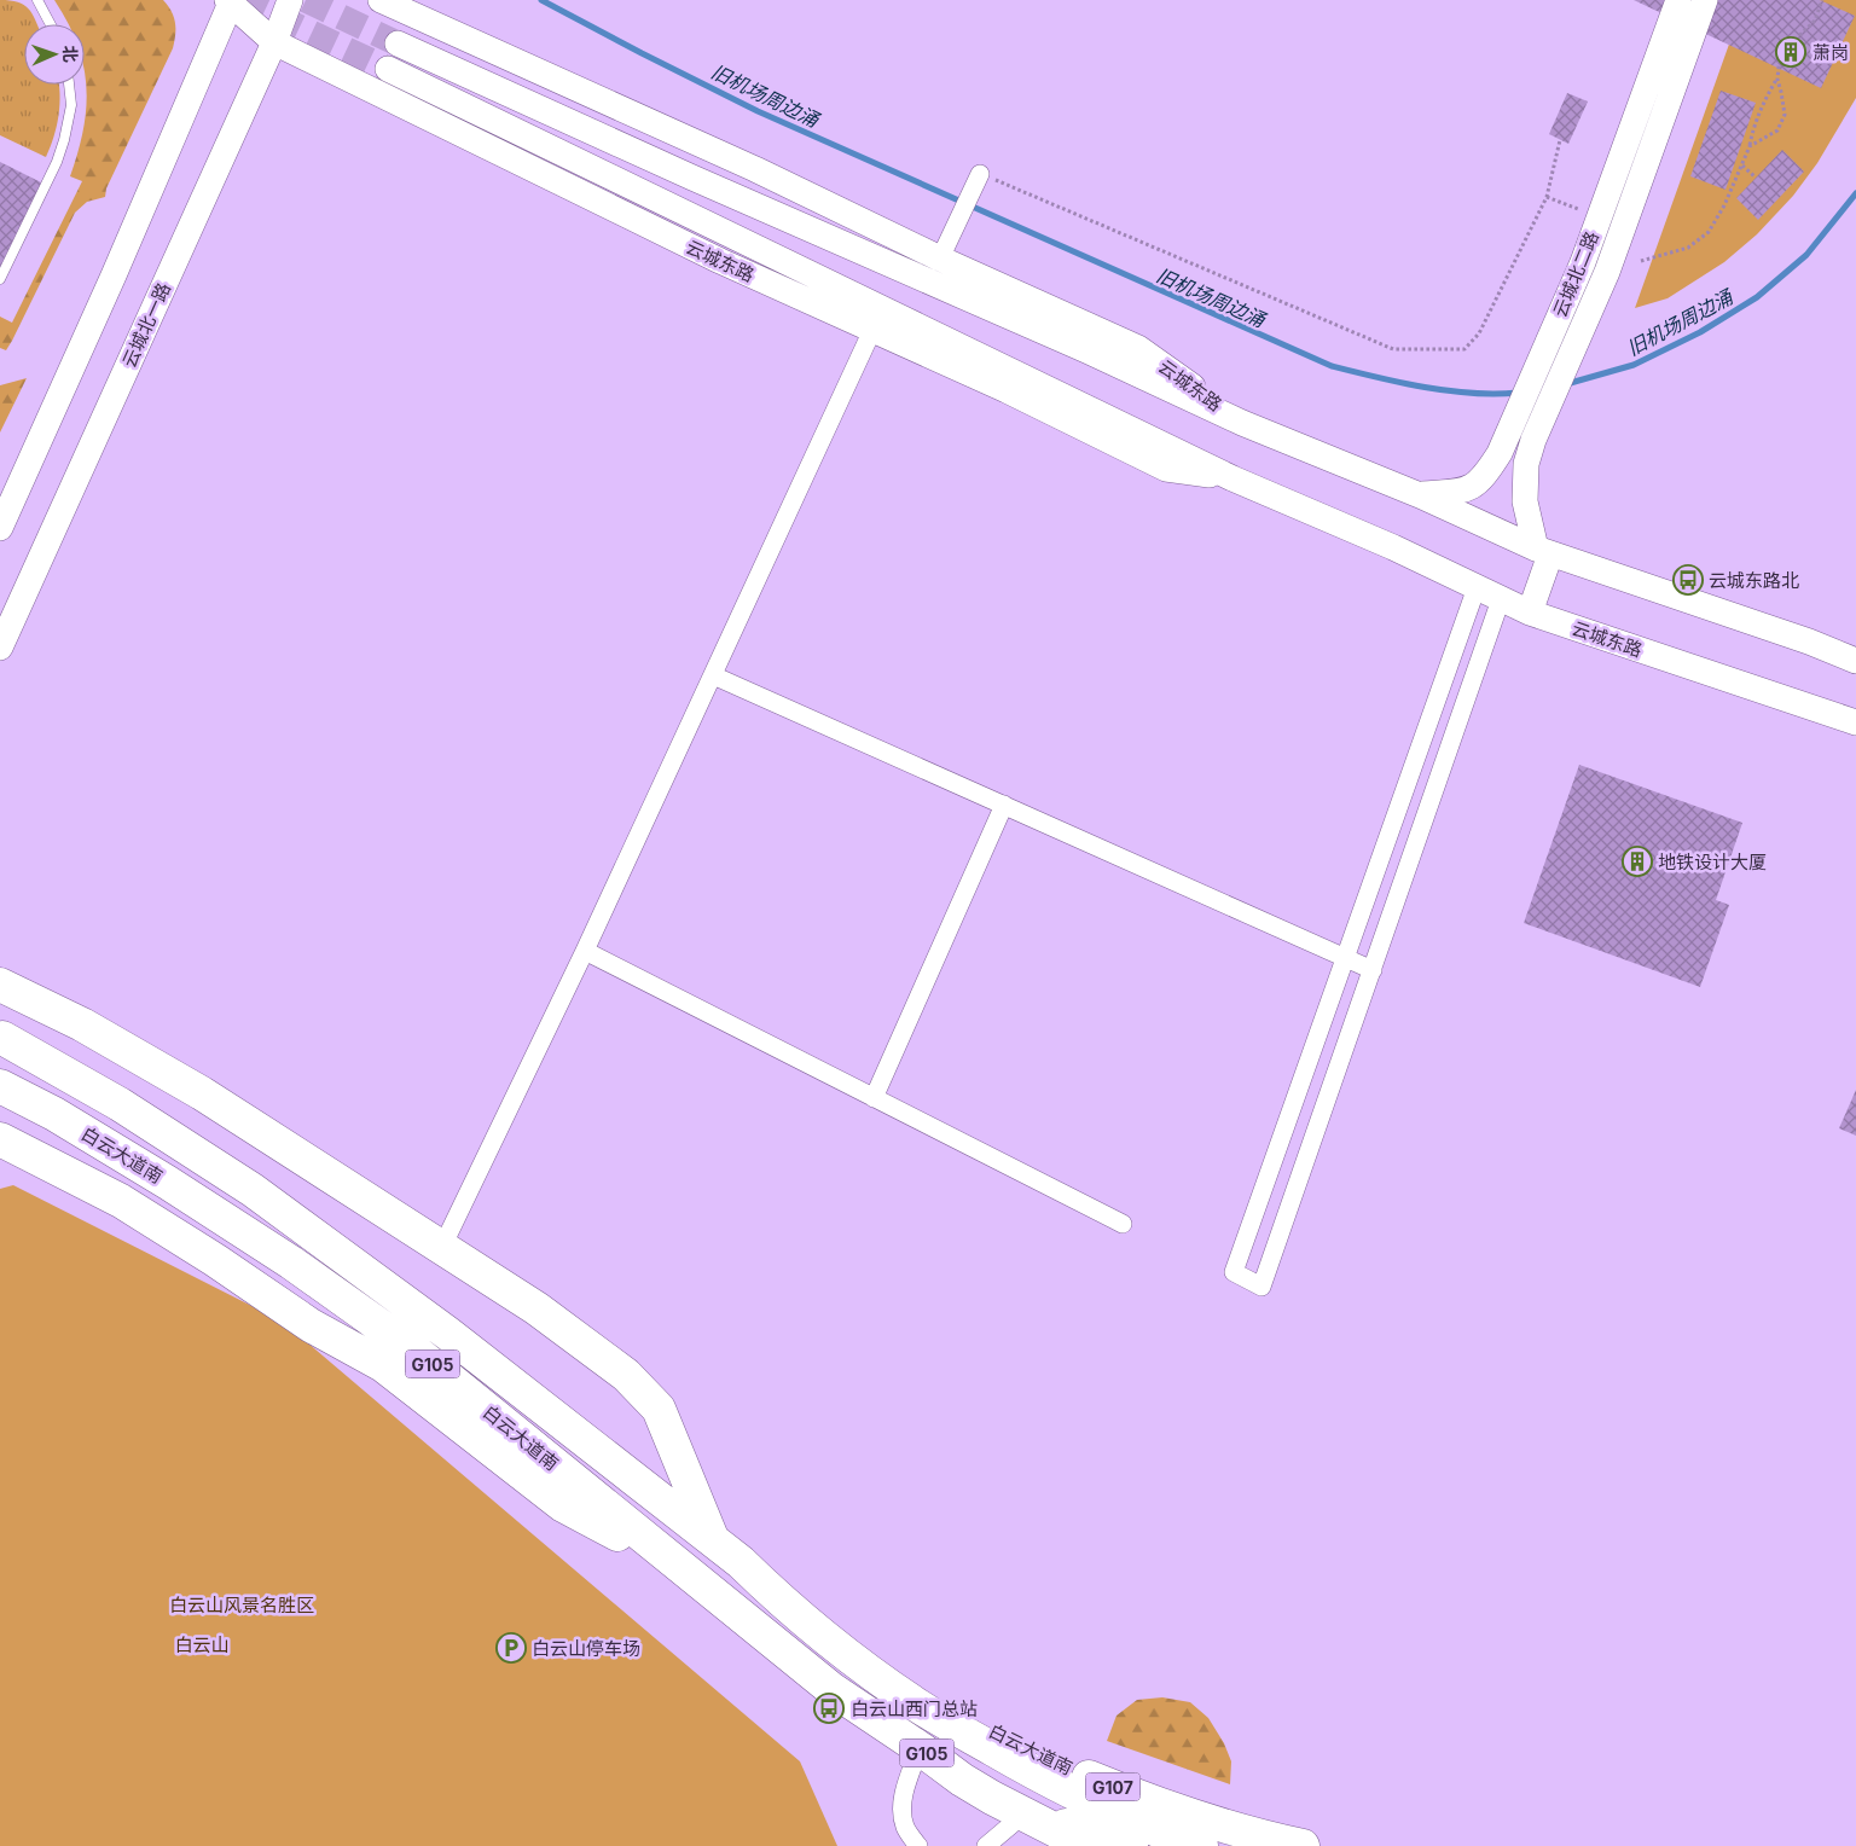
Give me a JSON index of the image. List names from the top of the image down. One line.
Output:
{"streets":{"highway":["白云大道南","G105","G107"],"street":["云城东路","云城北二路","云城北一路"]},"crossings":[["云城东路","云城北二路"],["云城东路","云城北一路"]],"water":["旧机场周边涌"],"parks":["白云山风景名胜区","白云山"],"places":{"building":["萧岗","地铁设计大厦"],"bus stop":["云城东路北","白云山西门总站"],"parking":["白云山停车场"]},"north":"right"}
